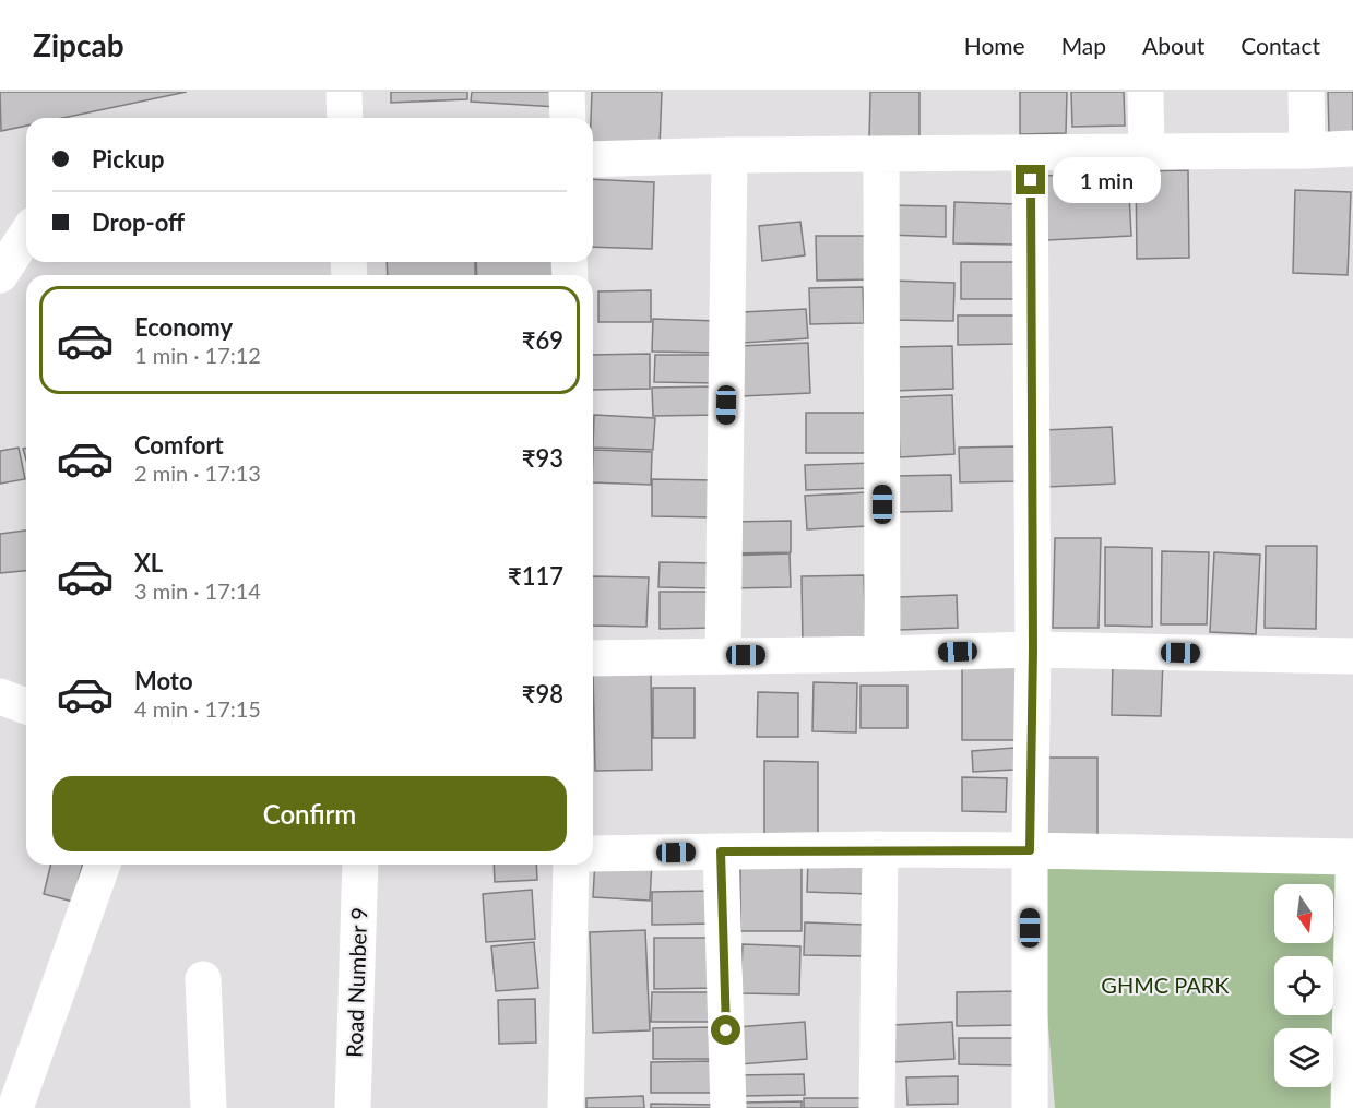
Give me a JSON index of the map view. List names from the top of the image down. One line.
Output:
{"streets":{"street":["Road Number 9"]},"parks":["GHMC PARK"],"north":"bottom","page":{"header":"Zipcab","nav":["Home","Map","About","Contact"],"banner":["Pickup","Drop-off"],"bubble":"1 min","list":[{"name":"Economy","note":"1 min · 17:12","value":"₹69"},{"name":"Comfort","note":"2 min · 17:13","value":"₹93"},{"name":"XL","note":"3 min · 17:14","value":"₹117"},{"name":"Moto","note":"4 min · 17:15","value":"₹98"}],"buttons":"Confirm"}}
